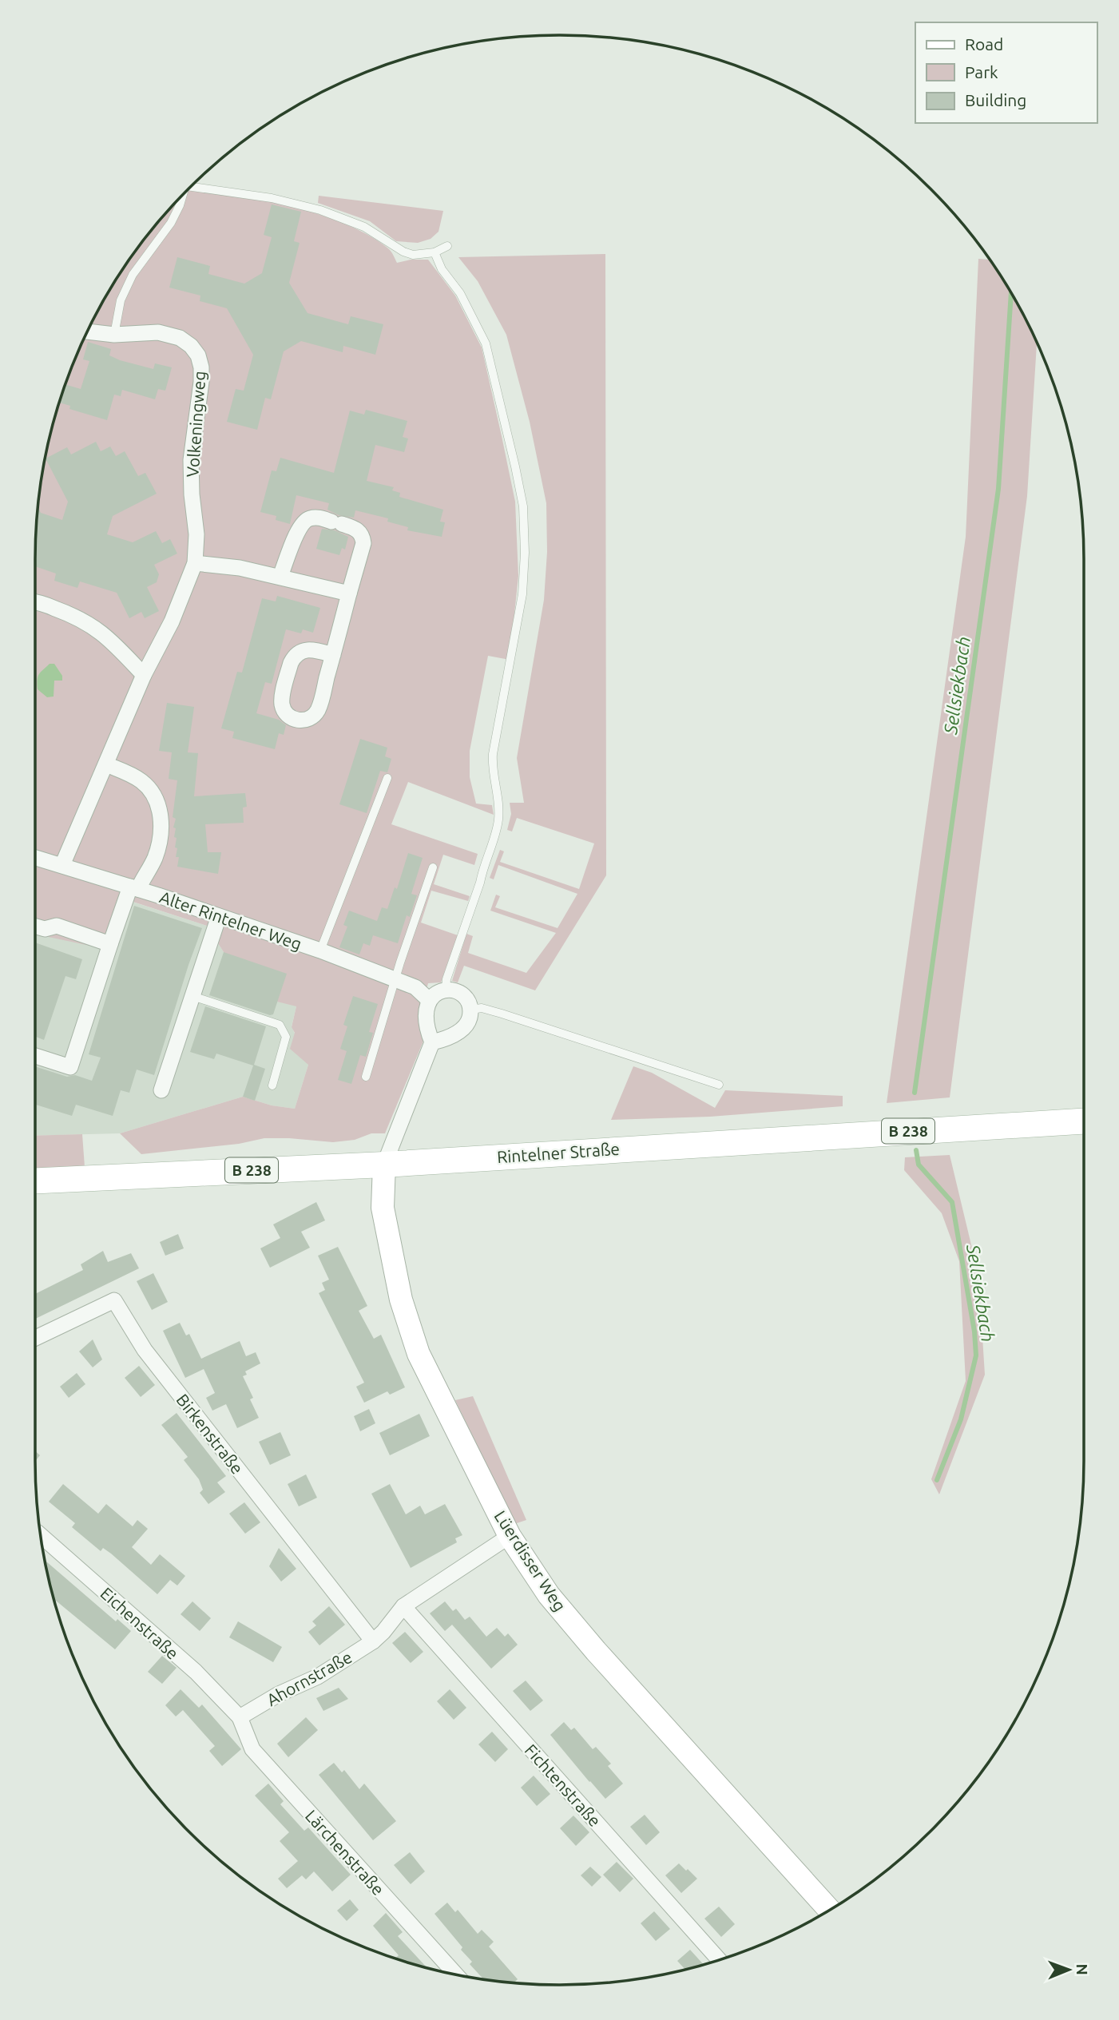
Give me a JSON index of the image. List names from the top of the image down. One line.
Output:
{"streets":{"main road":["B 238","Rintelner Straße","Lüerdisser Weg"],"street":["Volkeningweg","Alter Rintelner Weg","Birkenstraße","Eichenstraße","Ahornstraße","Fichtenstraße","Lärchenstraße"]},"crossings":[["Volkeningweg","Alter Rintelner Weg"],["Rintelner Straße","Lüerdisser Weg"],["Birkenstraße","Ahornstraße"],["Lüerdisser Weg","Ahornstraße"],["Eichenstraße","Ahornstraße"],["Eichenstraße","Lärchenstraße"],["Ahornstraße","Fichtenstraße"],["Ahornstraße","Lärchenstraße"]],"water":["Sellsiekbach"],"legend":["Road","Park","Building"],"north":"right"}
